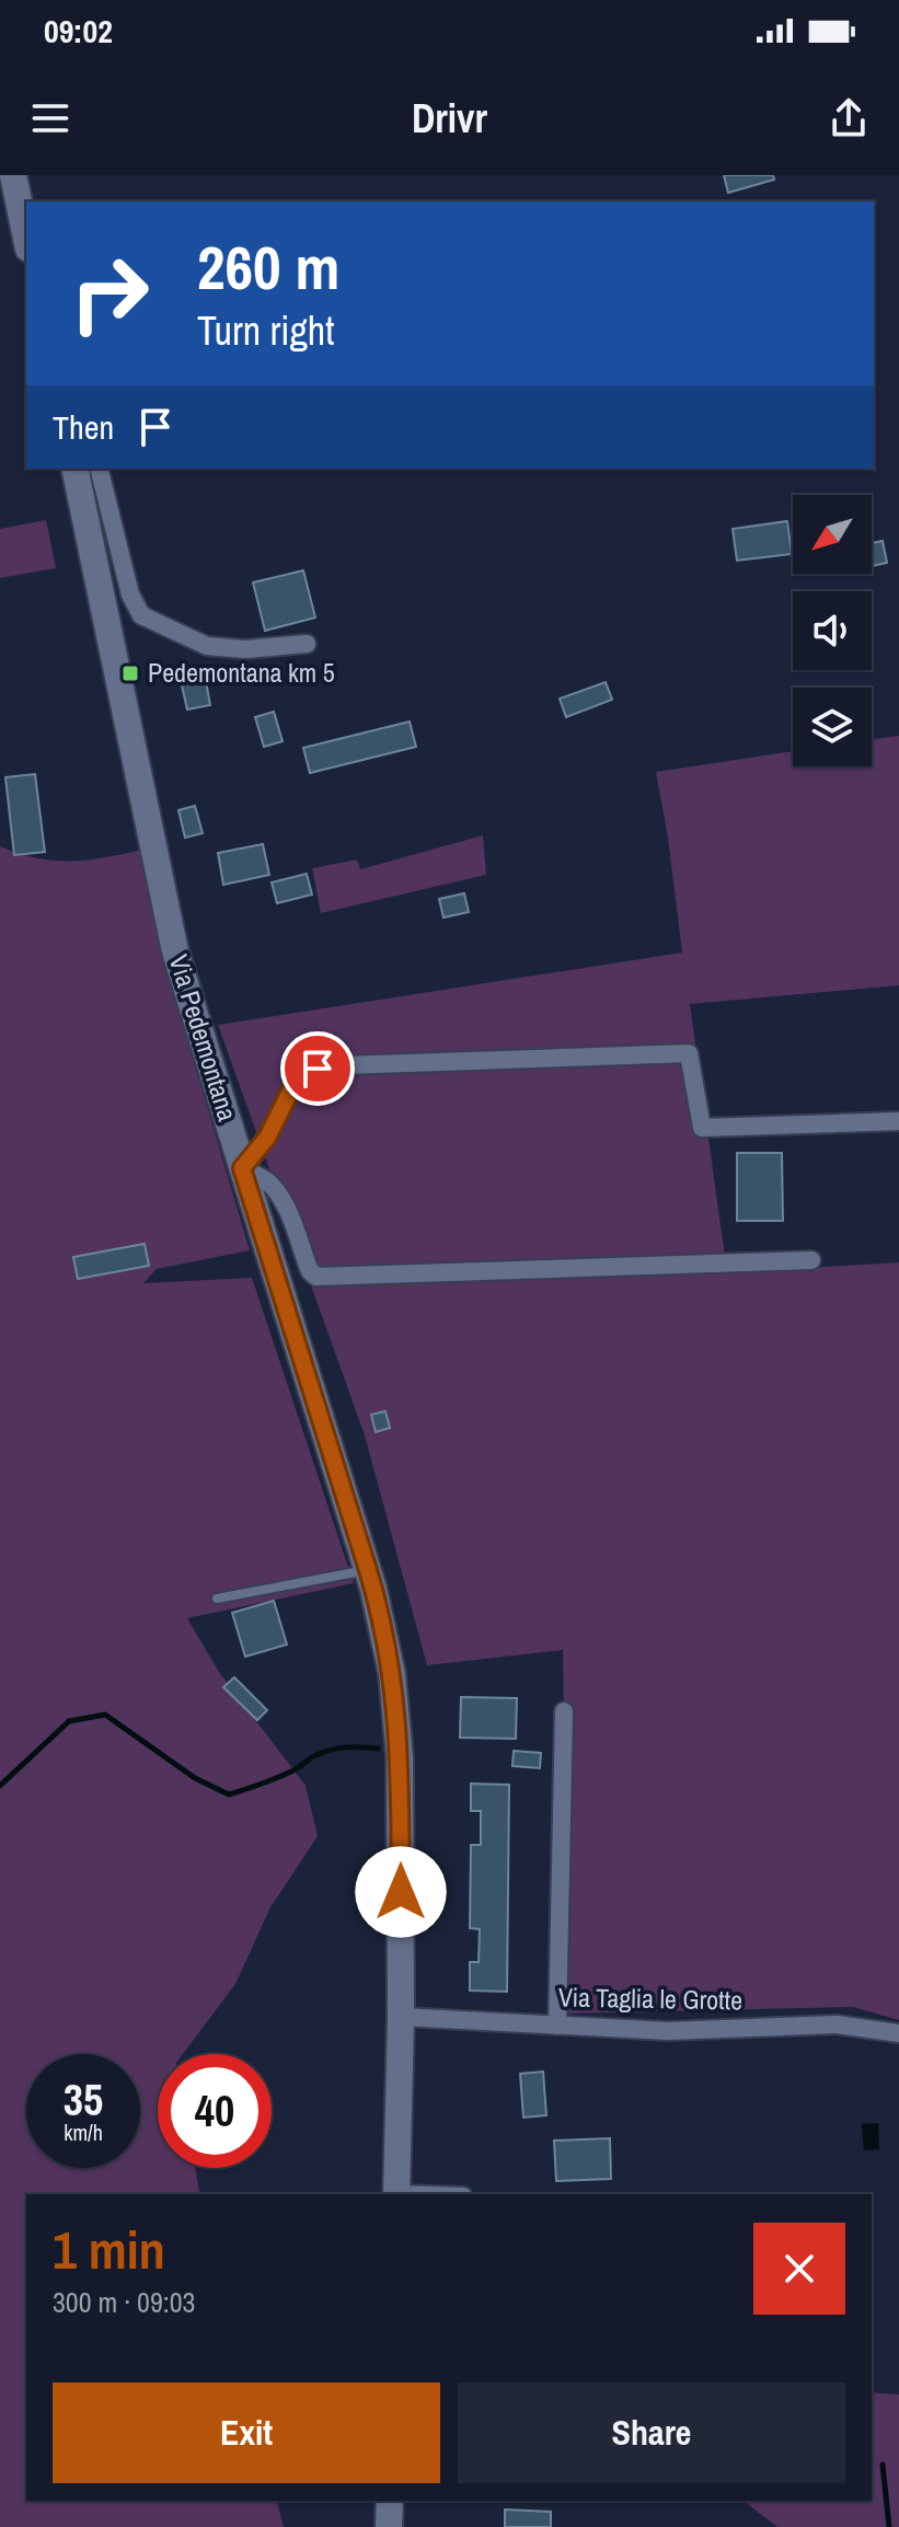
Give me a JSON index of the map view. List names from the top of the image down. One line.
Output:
{"streets":{"street":["Via Pedemontana","Via Taglia le Grotte"]},"crossings":[["Via Pedemontana","Via Taglia le Grotte"]],"places":{"transit":["Pedemontana km 5"]},"north":"bottom left","page":{"status":"09:02","header":"Drivr","turn":["260 m","Turn right"],"then":"Then","speed":"35 km/h","limit":"40","heading":["1 min","300 m · 09:03"],"buttons":["Exit","Share"]}}
